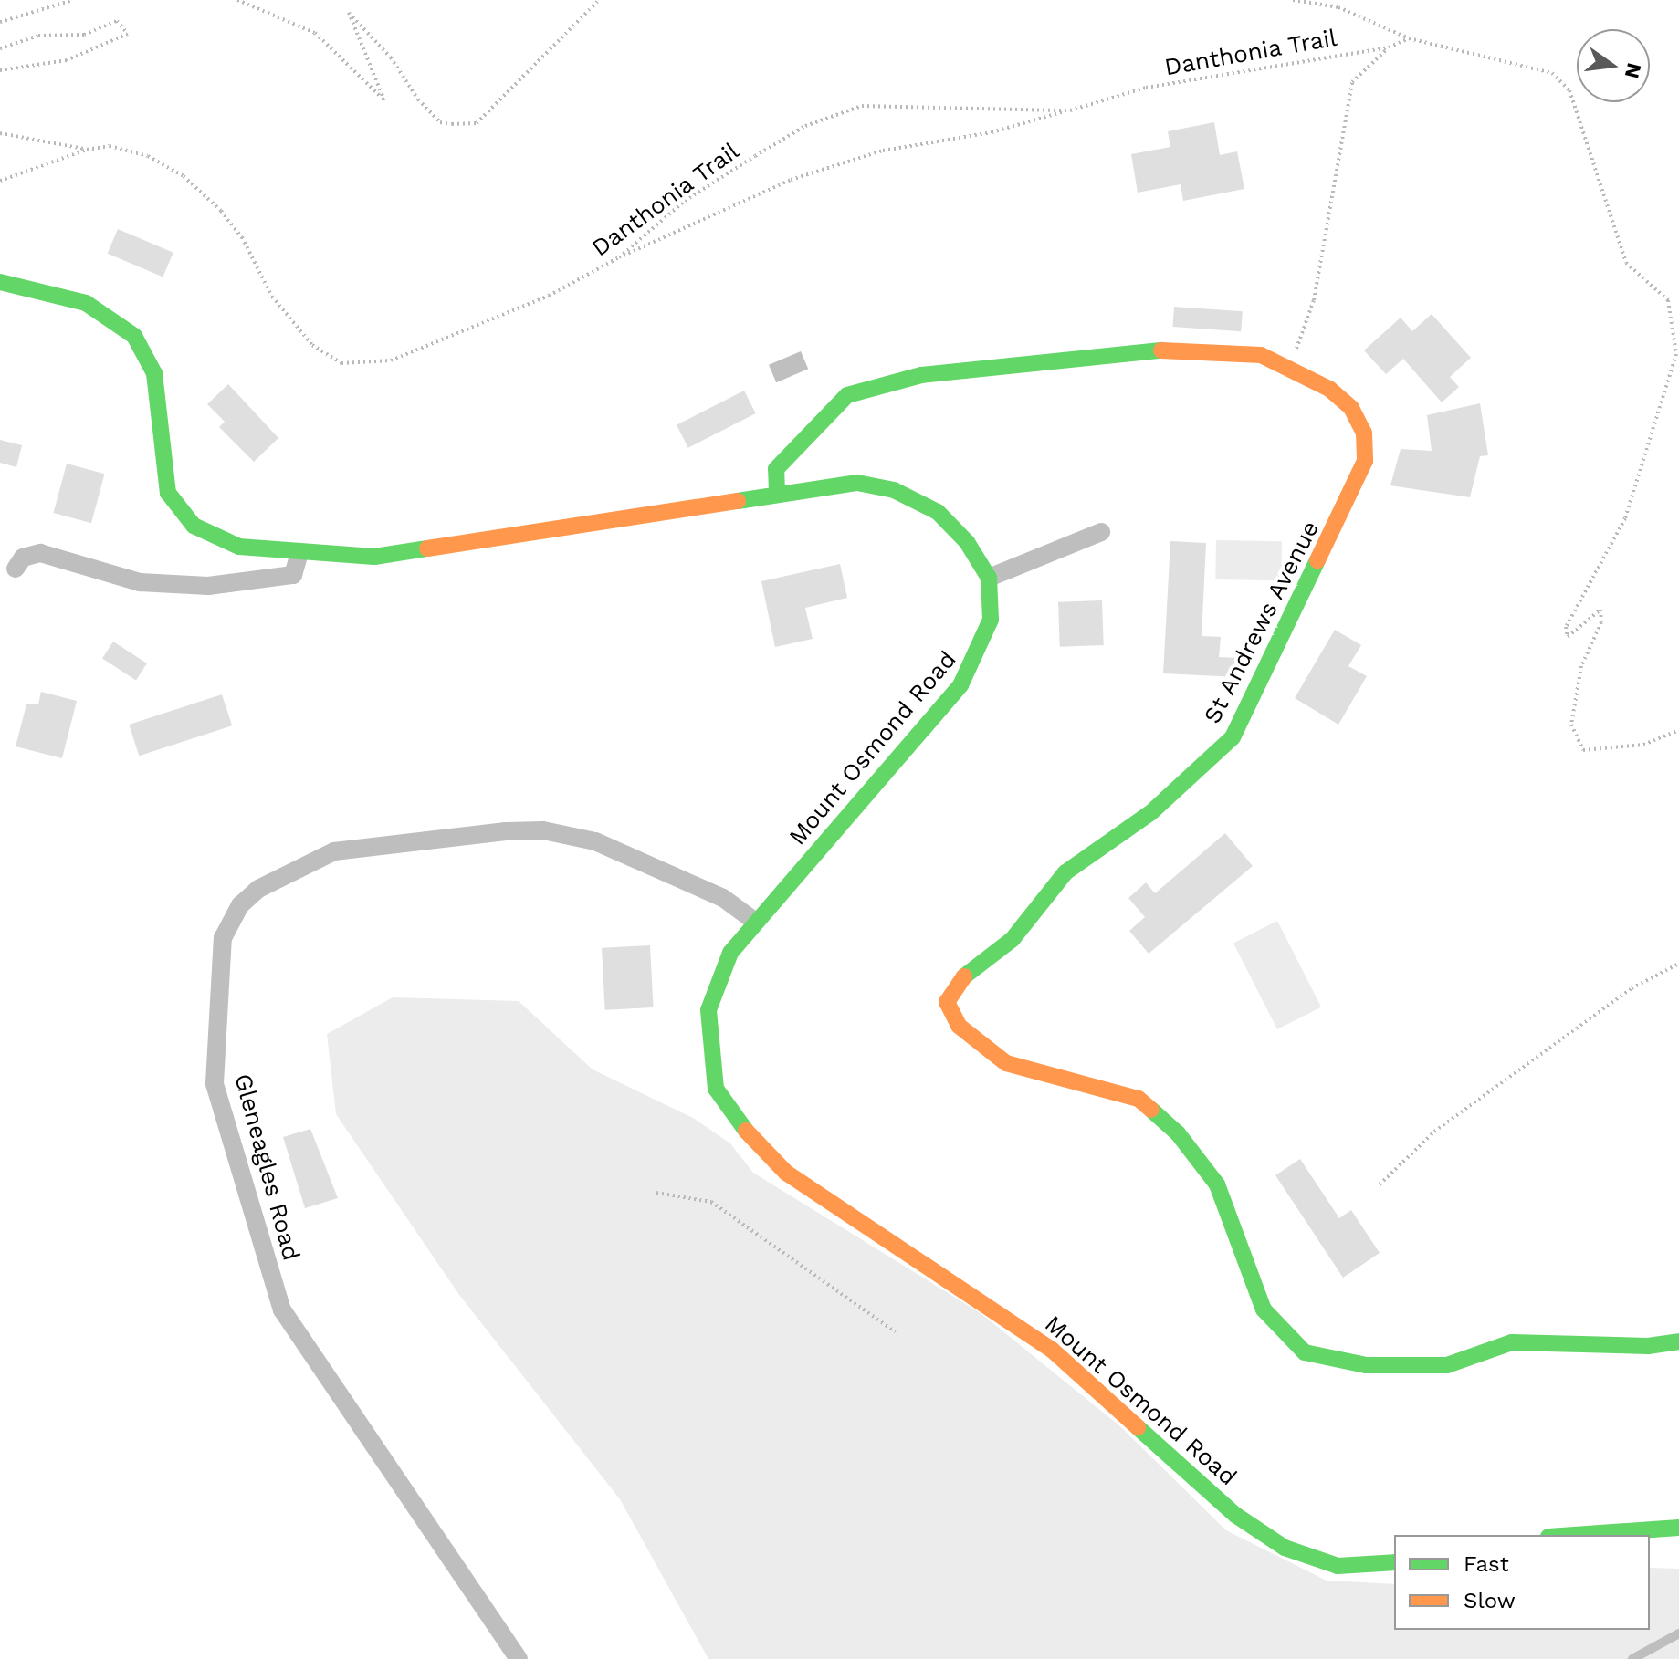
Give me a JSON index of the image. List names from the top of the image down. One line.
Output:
{"streets":{"street":["St Andrews Avenue","Mount Osmond Road","Gleneagles Road"],"path":["Danthonia Trail"]},"crossings":[["Mount Osmond Road","Gleneagles Road"]],"legend":["Fast","Slow"],"north":"right"}
